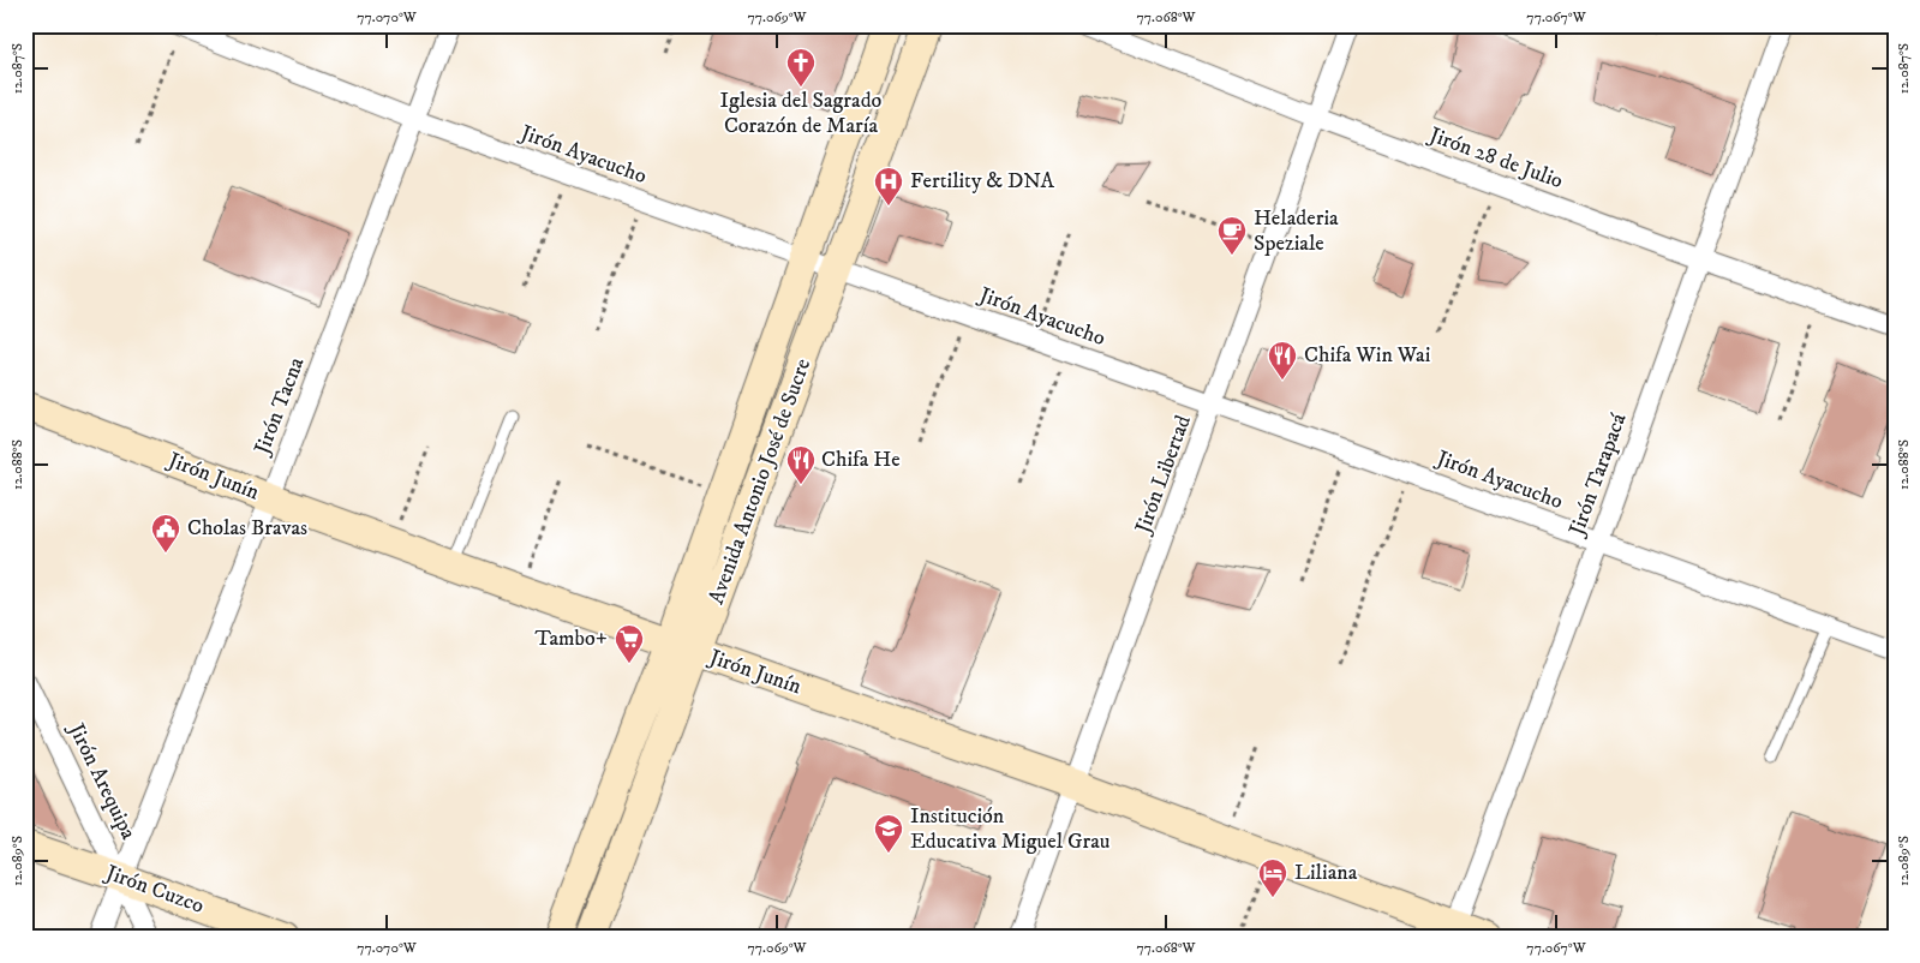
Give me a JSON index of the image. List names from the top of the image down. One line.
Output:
{"streets":{"main road":["Jirón Junín","Avenida Antonio José de Sucre","Jirón Cuzco"],"street":["Jirón Ayacucho","Jirón 28 de Julio","Jirón Tacna","Jirón Libertad","Jirón Tarapacá","Jirón Arequipa"]},"crossings":[["Jirón Ayacucho","Jirón Tacna"],["Jirón Ayacucho","Jirón Libertad"],["Jirón Ayacucho","Jirón Tarapacá"],["Jirón Ayacucho","Avenida Antonio José de Sucre"],["Jirón 28 de Julio","Jirón Libertad"],["Jirón 28 de Julio","Jirón Tarapacá"],["Jirón Tacna","Jirón Junín"],["Jirón Tacna","Jirón Arequipa"],["Jirón Tacna","Jirón Cuzco"],["Jirón Libertad","Jirón Junín"],["Jirón Tarapacá","Jirón Junín"],["Jirón Junín","Avenida Antonio José de Sucre"],["Jirón Arequipa","Jirón Cuzco"]],"places":{"church":["Iglesia del Sagrado Corazón de María"],"hospital":["Fertility & DNA"],"cafe":["Heladeria Speziale"],"restaurant":["Chifa Win Wai","Chifa He"],"public building":["Cholas Bravas"],"supermarket":["Tambo+"],"school or university":["Institución Educativa Miguel Grau"],"hotel":["Liliana"]},"coordinates":["77.070°W","77.069°W","77.068°W","77.067°W","12.087°S","12.088°S","12.089°S"]}
